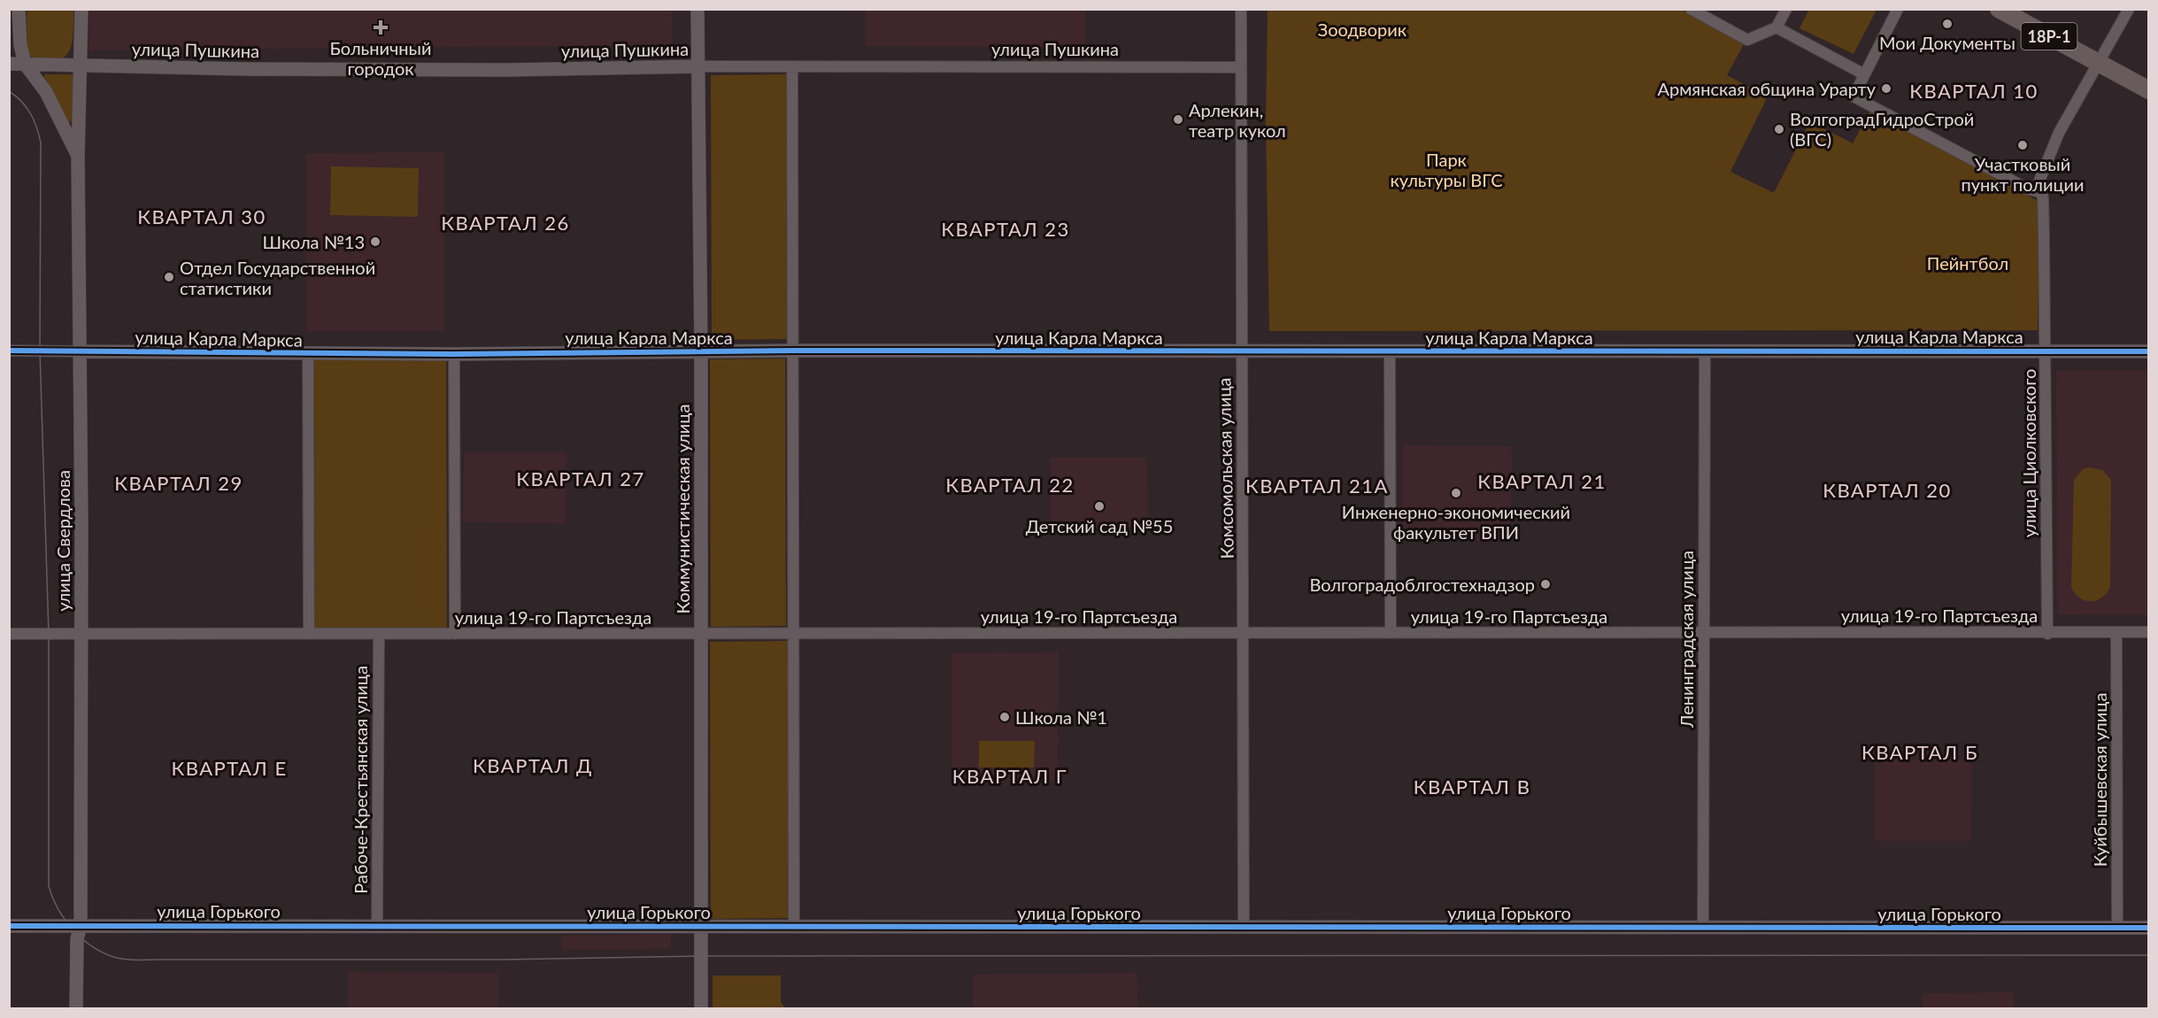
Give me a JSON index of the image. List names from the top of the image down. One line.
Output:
{"streets":{"main road":["18Р-1"],"street":["улица Пушкина","улица Карла Маркса","улица Циолковского","Комсомольская улица","Коммунистическая улица","улица Свердлова","улица 19-го Партсъезда","Ленинградская улица","Рабоче-Крестьянская улица","Куйбышевская улица","улица Горького"]},"crossings":[["18Р-1","улица Циолковского"],["улица Пушкина","Комсомольская улица"],["улица Пушкина","Коммунистическая улица"],["улица Пушкина","улица Свердлова"],["улица Карла Маркса","улица Циолковского"],["улица Карла Маркса","Комсомольская улица"],["улица Карла Маркса","Коммунистическая улица"],["улица Карла Маркса","улица Свердлова"],["улица Карла Маркса","Ленинградская улица"],["улица Циолковского","улица 19-го Партсъезда"],["Комсомольская улица","улица 19-го Партсъезда"],["Комсомольская улица","улица Горького"],["Коммунистическая улица","улица 19-го Партсъезда"],["Коммунистическая улица","улица Горького"],["улица Свердлова","улица 19-го Партсъезда"],["улица Свердлова","улица Горького"],["улица 19-го Партсъезда","Ленинградская улица"],["улица 19-го Партсъезда","Рабоче-Крестьянская улица"],["улица 19-го Партсъезда","Куйбышевская улица"],["Ленинградская улица","улица Горького"],["Рабоче-Крестьянская улица","улица Горького"],["Куйбышевская улица","улица Горького"]],"districts":["КВАРТАЛ 10","КВАРТАЛ 30","КВАРТАЛ 26","КВАРТАЛ 23","КВАРТАЛ 27","КВАРТАЛ 21","КВАРТАЛ 29","КВАРТАЛ 22","КВАРТАЛ 21А","КВАРТАЛ 20","КВАРТАЛ Б","КВАРТАЛ Д","КВАРТАЛ Е","КВАРТАЛ Г","КВАРТАЛ В"],"parks":["Зоодворик","Парк культуры ВГС","Пейнтбол"],"places":{"other":["Мои Документы","Армянская община Урарту","Арлекин, театр кукол","ВолгоградГидроСтрой (ВГС)","Участковый пункт полиции","Школа №13","Отдел Государственной статистики","Инженерно-экономический факультет ВПИ","Детский сад №55","Волгоградоблгостехнадзор","Школа №1"],"health":["Больничный городок"]}}
